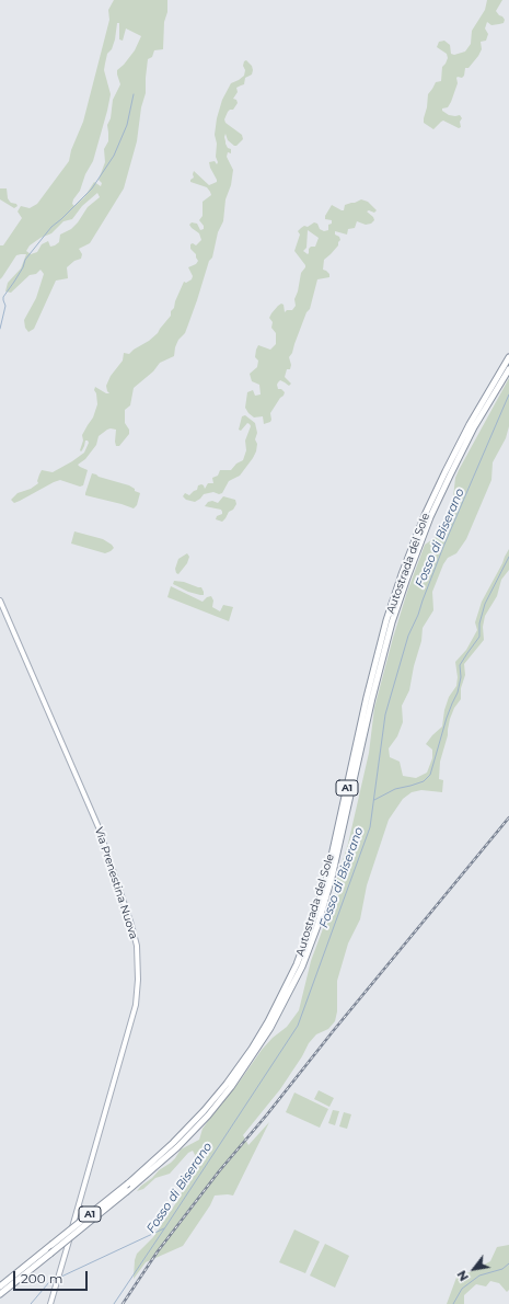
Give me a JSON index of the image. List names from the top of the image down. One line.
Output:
{"streets":{"highway":["Autostrada del Sole","A1"],"main road":["Via Prenestina Nuova"]},"water":["Fosso di Biserano"],"scale_bar":"200 m","north":"bottom left"}
